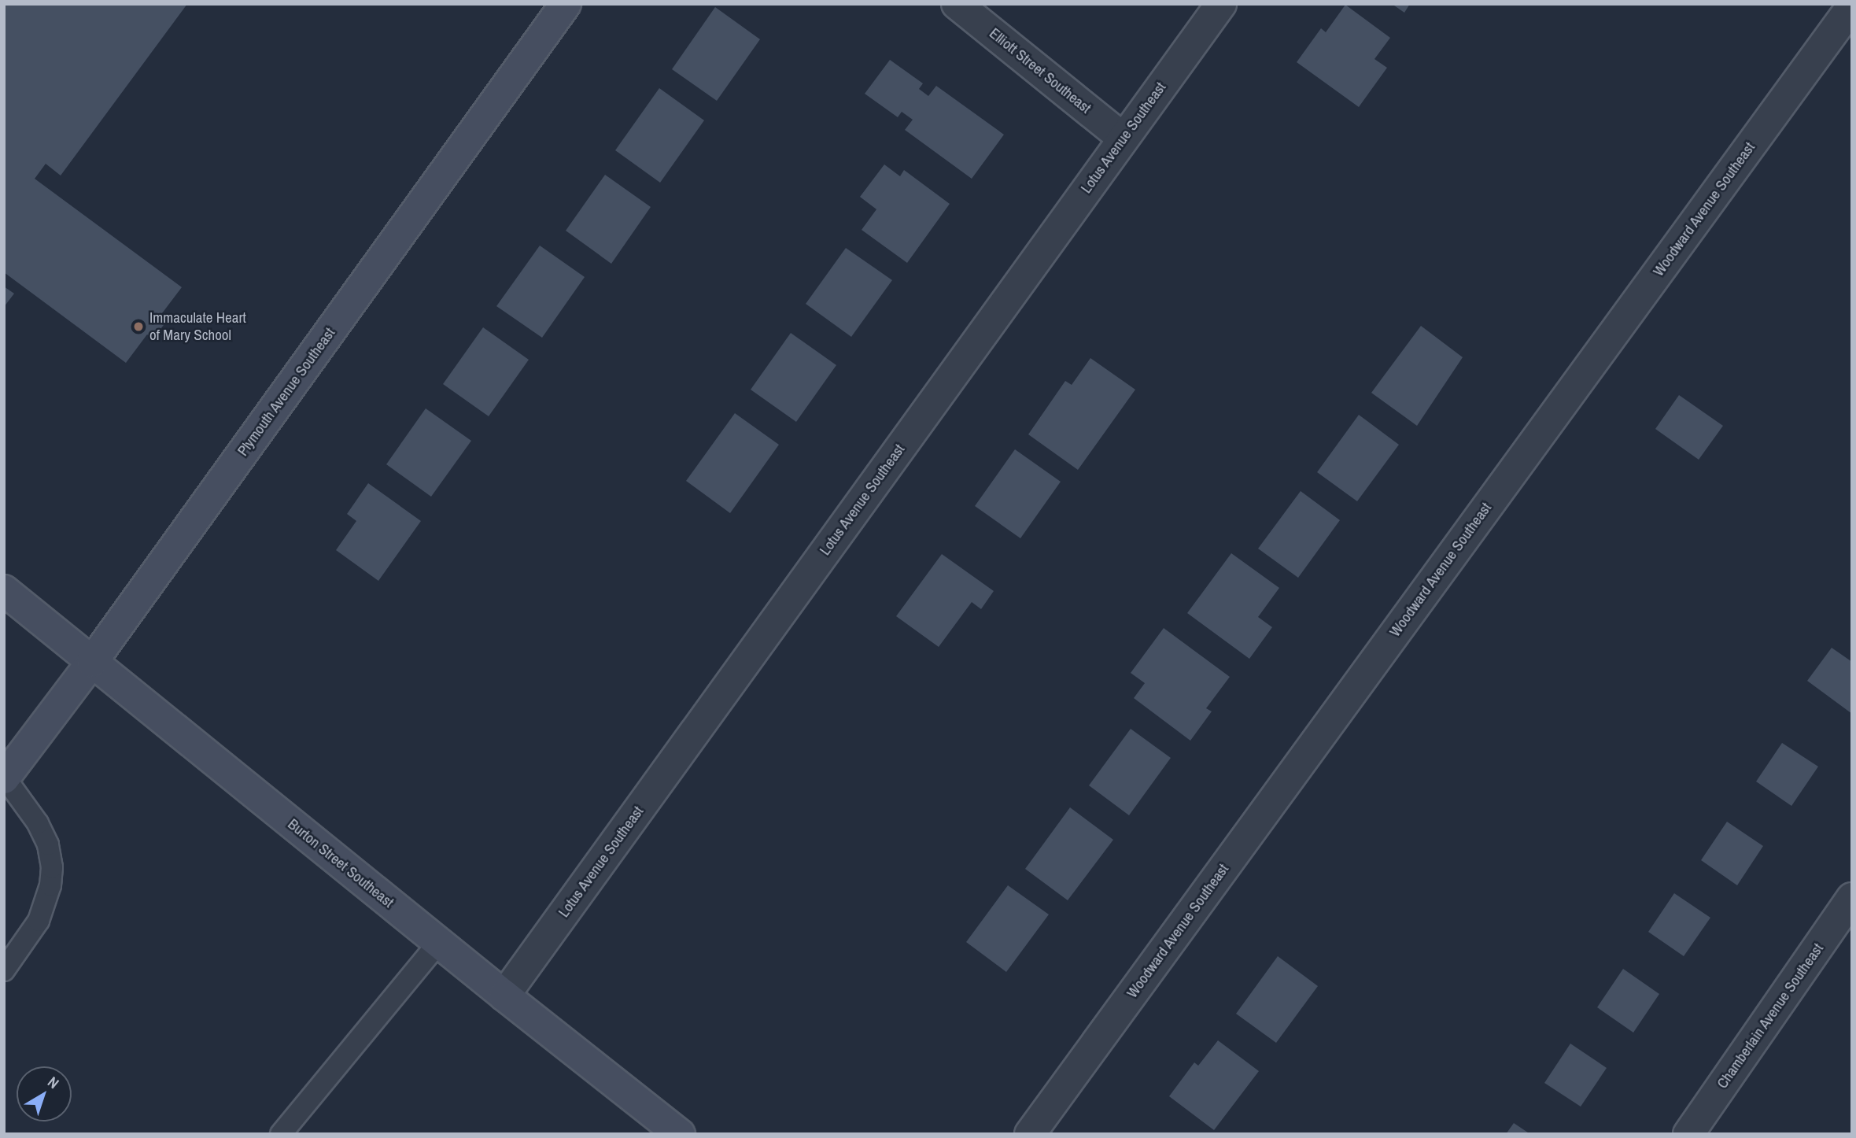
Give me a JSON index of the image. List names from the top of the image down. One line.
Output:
{"streets":{"main road":["Plymouth Avenue Southeast","Burton Street Southeast"],"street":["Elliott Street Southeast","Lotus Avenue Southeast","Woodward Avenue Southeast","Chamberlain Avenue Southeast"]},"crossings":[["Elliott Street Southeast","Lotus Avenue Southeast"],["Lotus Avenue Southeast","Burton Street Southeast"],["Plymouth Avenue Southeast","Burton Street Southeast"]],"places":["Immaculate Heart of Mary School"],"north":"top right"}
